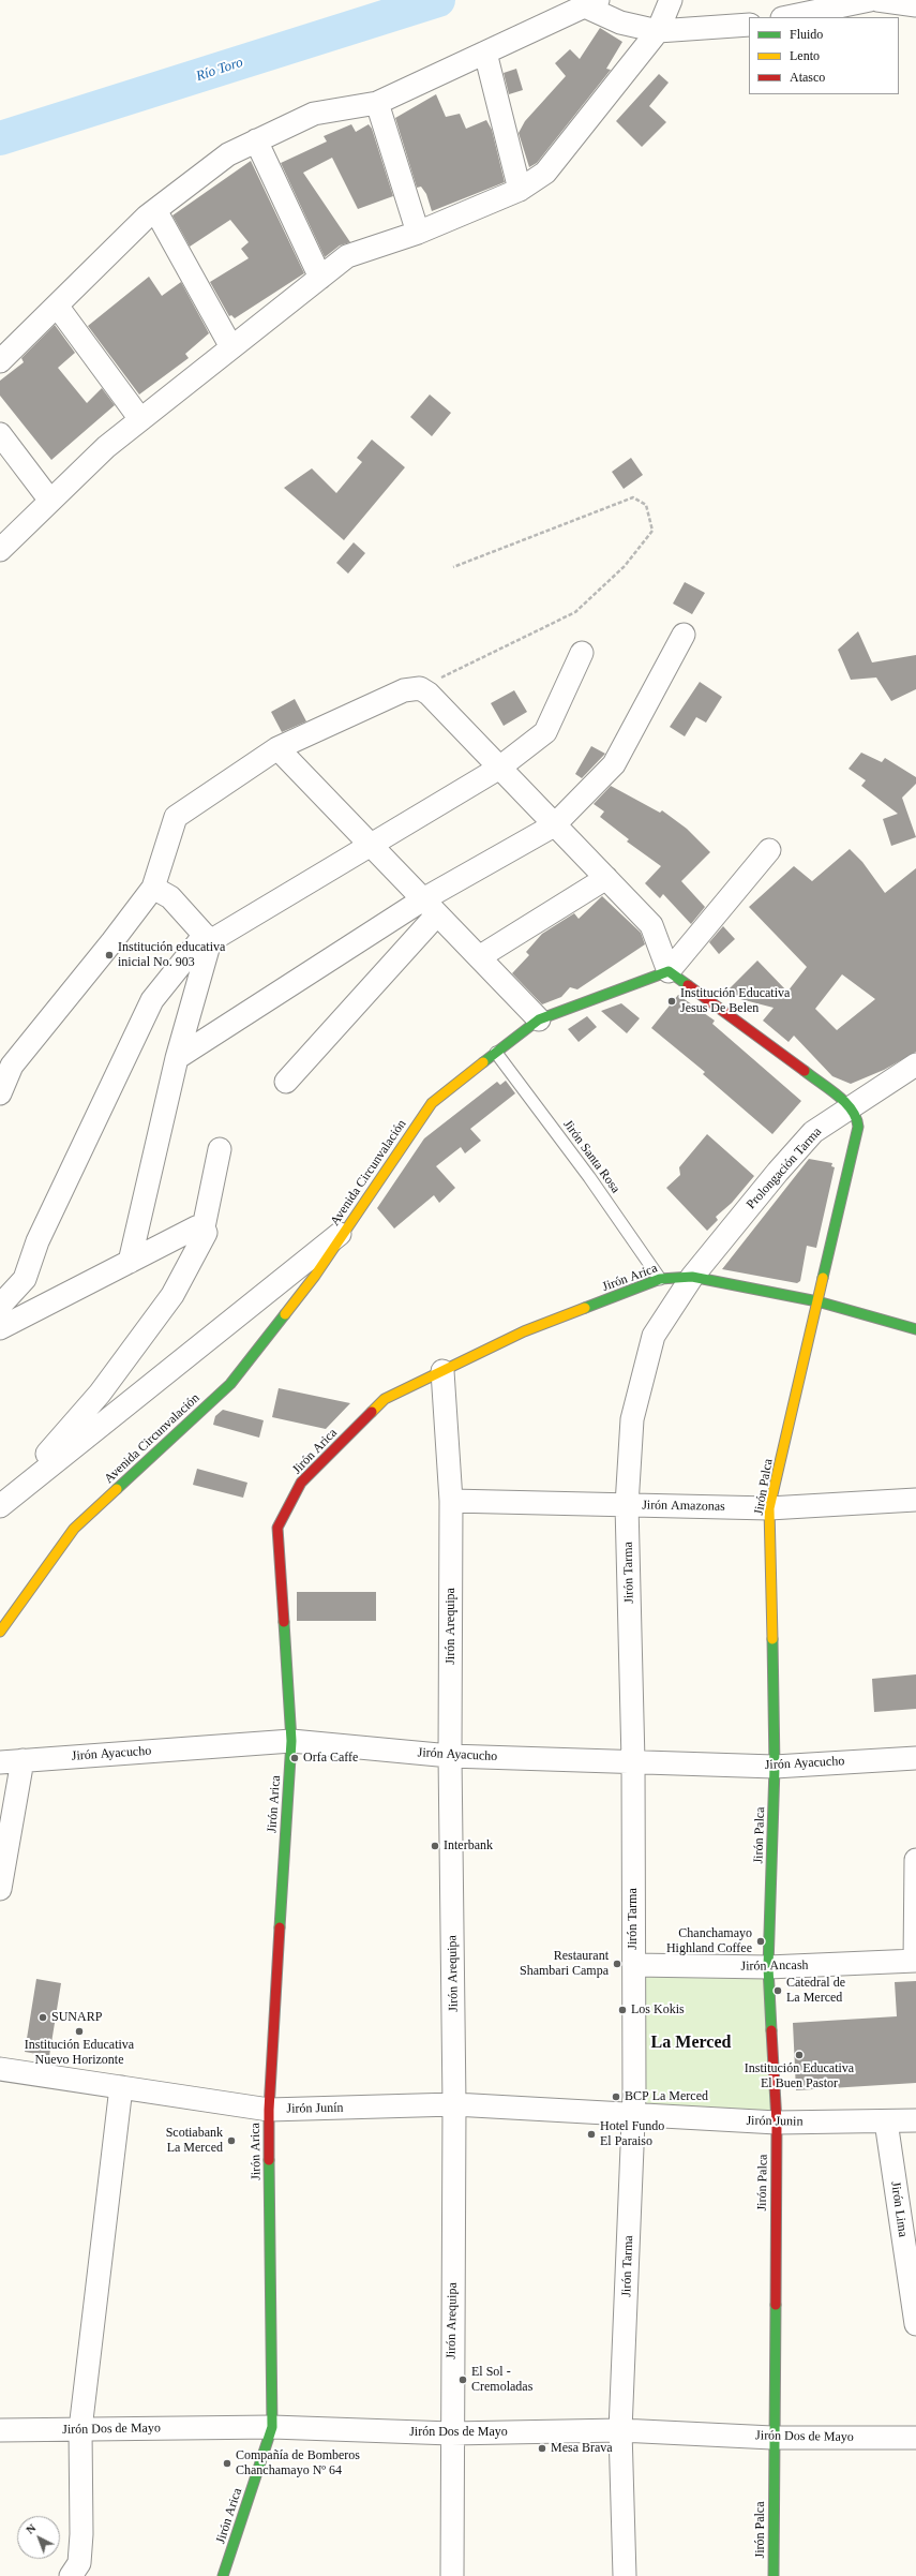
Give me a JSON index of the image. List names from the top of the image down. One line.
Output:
{"streets":{"street":["Prolongación Tarma","Avenida Circunvalación","Jirón Arica","Jirón Palca","Jirón Amazonas","Jirón Tarma","Jirón Arequipa","Jirón Ayacucho","Jirón Ancash","Jirón Junín","Jirón Junin","Jirón Lima","Jirón Dos de Mayo"],"lane":["Jirón Santa Rosa"]},"crossings":[["Jirón Santa Rosa","Avenida Circunvalación"],["Jirón Santa Rosa","Jirón Arica"],["Prolongación Tarma","Jirón Arica"],["Prolongación Tarma","Jirón Palca"],["Prolongación Tarma","Jirón Tarma"],["Jirón Arica","Jirón Palca"],["Jirón Arica","Jirón Tarma"],["Jirón Arica","Jirón Arequipa"],["Jirón Arica","Jirón Ayacucho"],["Jirón Arica","Jirón Junín"],["Jirón Arica","Jirón Dos de Mayo"],["Jirón Palca","Jirón Amazonas"],["Jirón Palca","Jirón Ayacucho"],["Jirón Palca","Jirón Ancash"],["Jirón Palca","Jirón Junin"],["Jirón Palca","Jirón Dos de Mayo"],["Jirón Amazonas","Jirón Tarma"],["Jirón Amazonas","Jirón Arequipa"],["Jirón Tarma","Jirón Ayacucho"],["Jirón Tarma","Jirón Ancash"],["Jirón Tarma","Jirón Junín"],["Jirón Tarma","Jirón Junin"],["Jirón Tarma","Jirón Dos de Mayo"],["Jirón Arequipa","Jirón Ayacucho"],["Jirón Arequipa","Jirón Junín"],["Jirón Arequipa","Jirón Dos de Mayo"],["Jirón Junín","Jirón Junin"],["Jirón Junin","Jirón Lima"]],"districts":["La Merced"],"water":["Río Toro"],"places":["Institución educativa inicial No. 903","Institución Educativa Jesus De Belen","Orfa Caffe","Interbank","Chanchamayo Highland Coffee","Restaurant Shambari Campa","Catedral de La Merced","Los Kokis","SUNARP","Institución Educativa Nuevo Horizonte","Institución Educativa El Buen Pastor","BCP La Merced","Hotel Fundo El Paraiso","Scotiabank La Merced","El Sol - Cremoladas","Mesa Brava","Compañía de Bomberos Chanchamayo Nº 64"],"legend":["Fluido","Lento","Atasco"],"north":"top left"}
